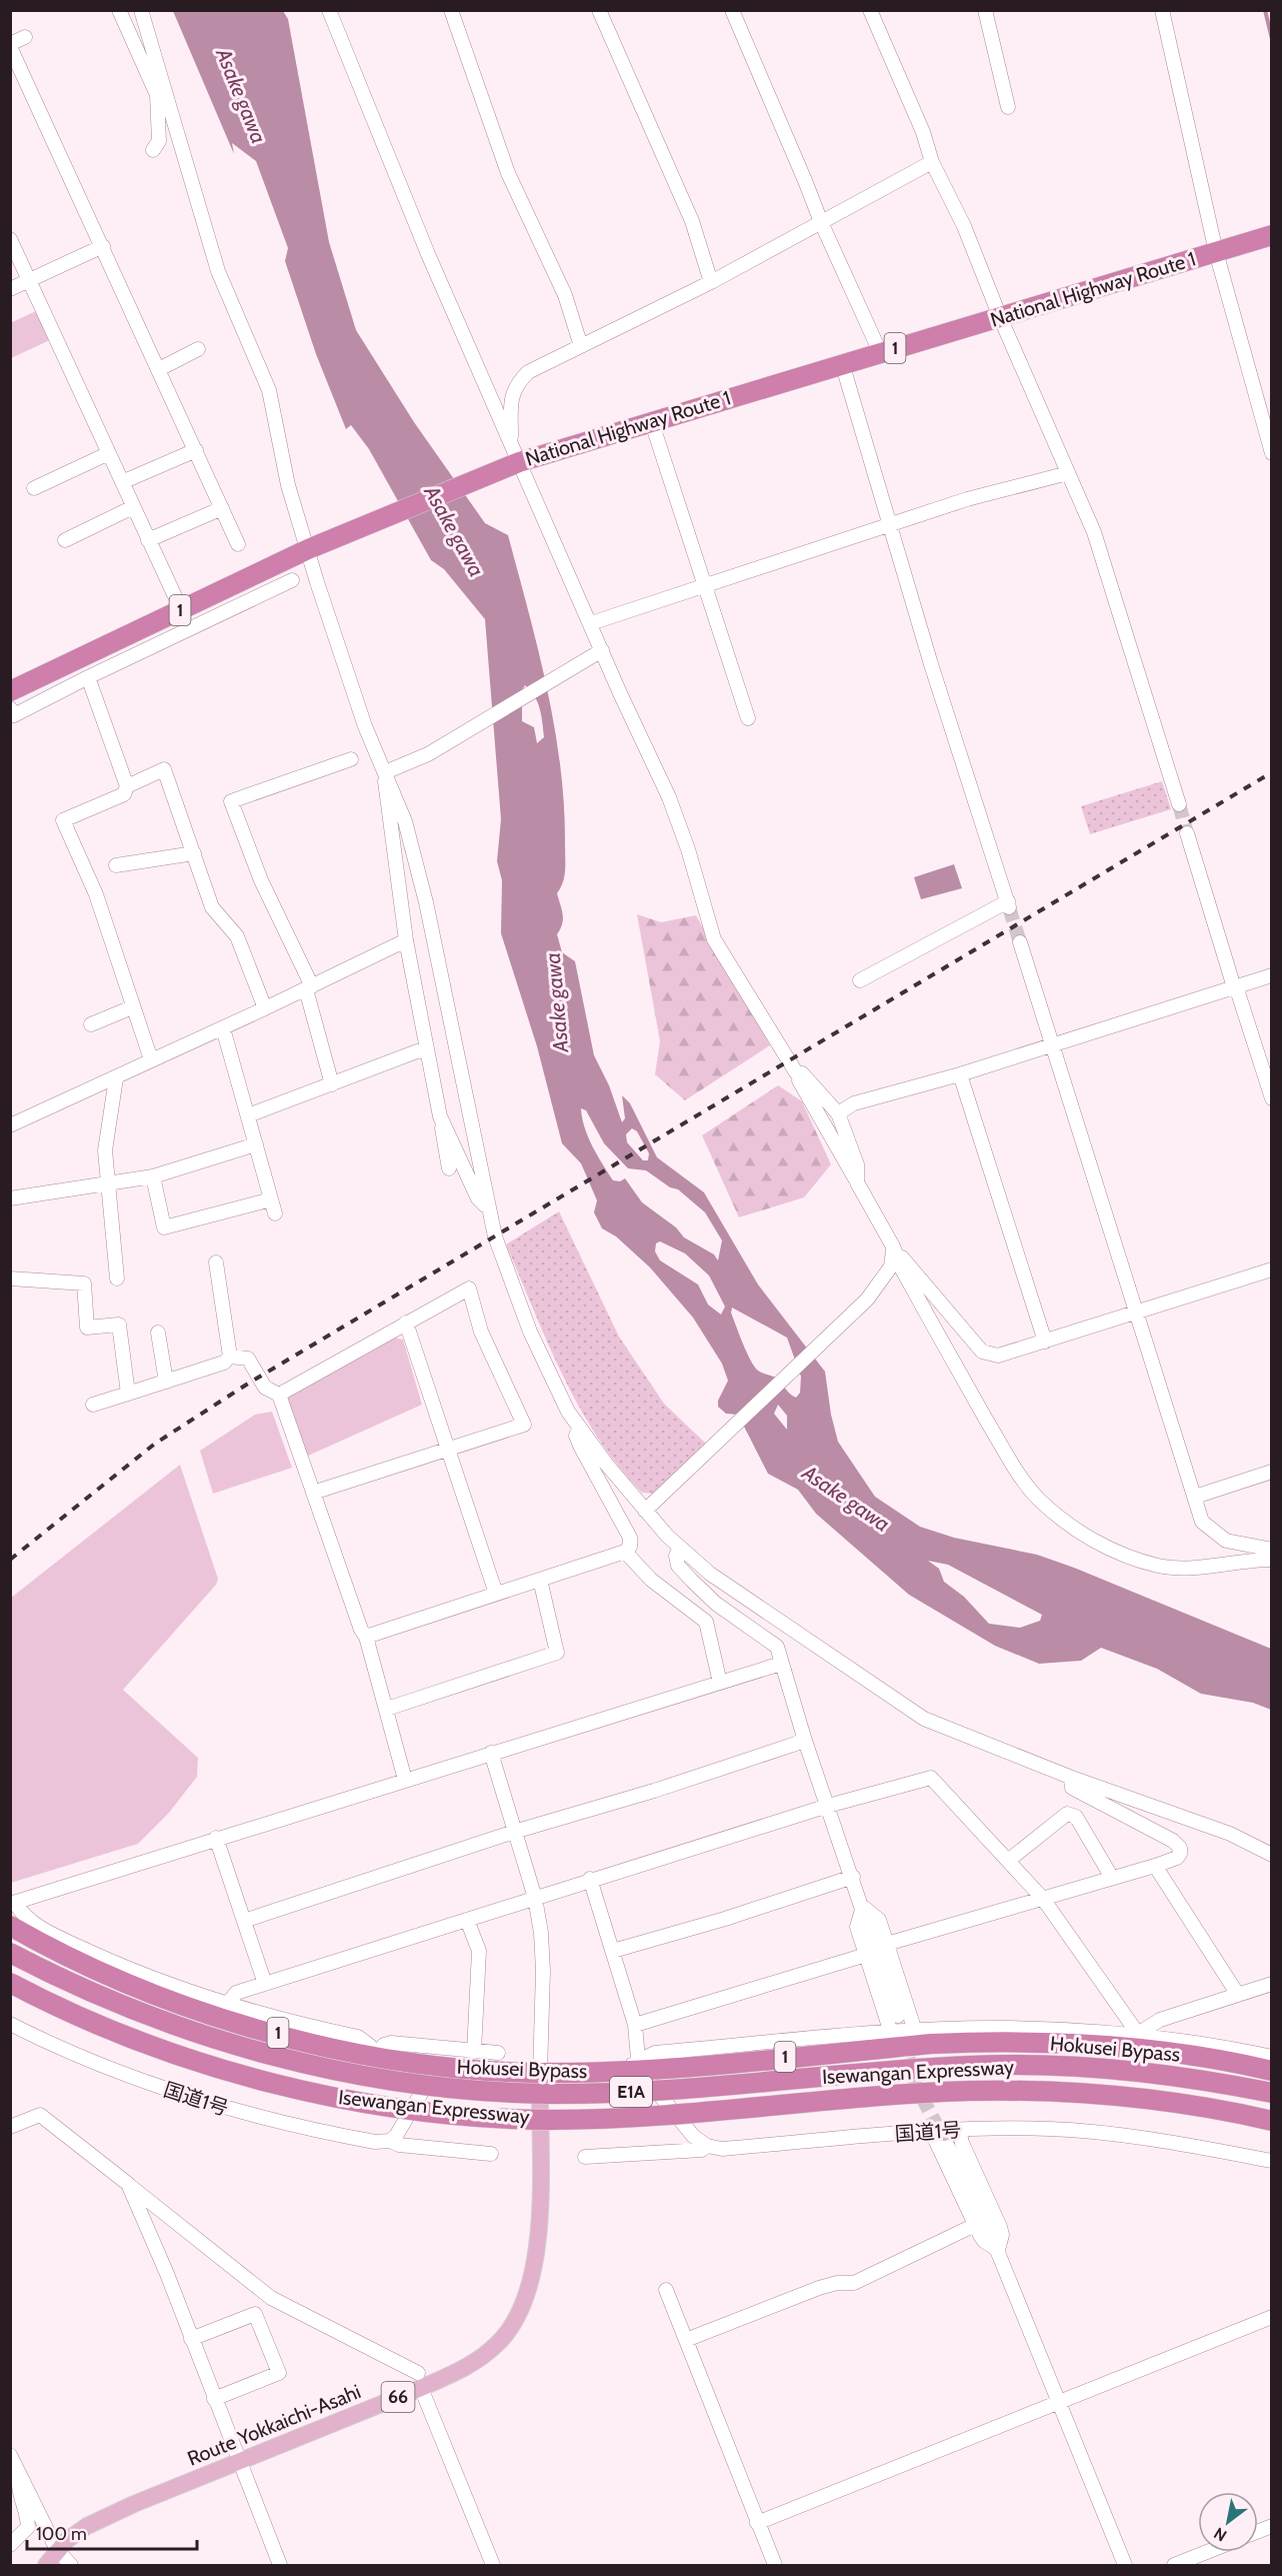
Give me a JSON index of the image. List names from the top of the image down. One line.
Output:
{"streets":{"highway":["National Highway Route 1","1","Hokusei Bypass","Isewangan Expressway","E1A"],"main road":["66","Route Yokkaichi-Asahi"],"street":["国道1号"]},"crossings":[["Hokusei Bypass","Route Yokkaichi-Asahi"]],"water":["Asake gawa"],"scale_bar":"100 m","north":"bottom left"}
